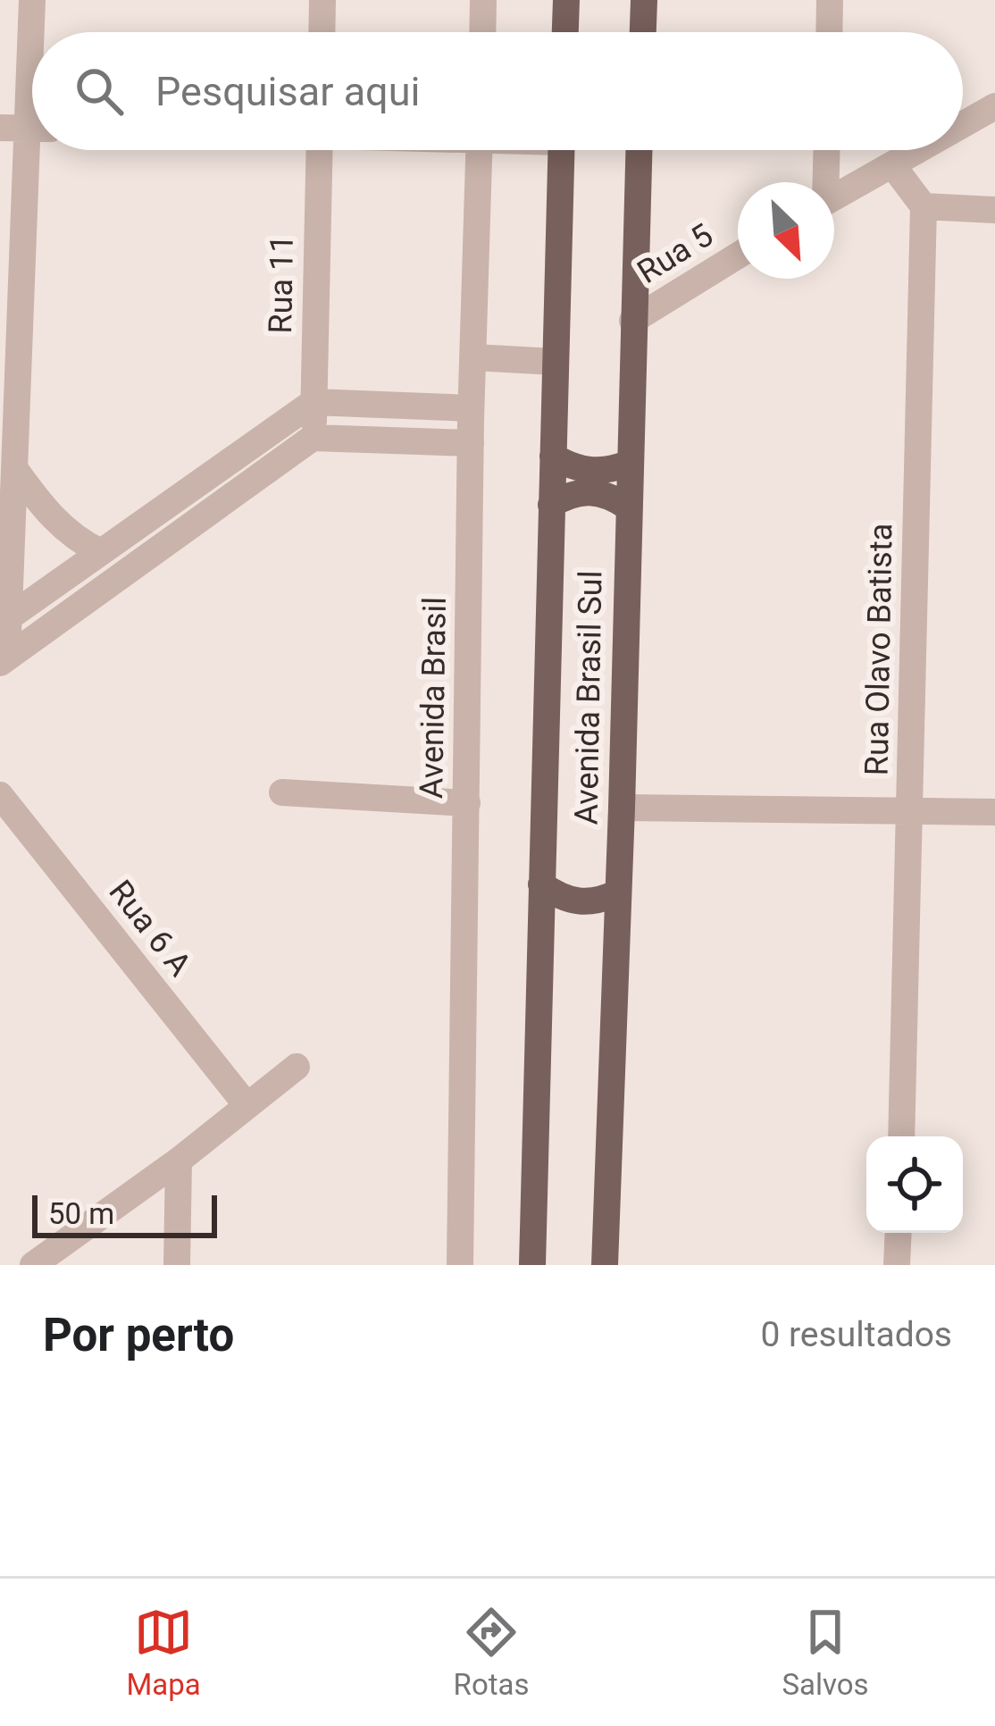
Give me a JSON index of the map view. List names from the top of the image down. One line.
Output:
{"streets":{"main road":["Avenida Brasil Sul"],"street":["Rua 5","Rua 11","Rua Olavo Batista","Avenida Brasil","Rua 6 A"]},"crossings":[["Rua 5","Avenida Brasil Sul"]],"scale_bar":"50 m","north":"bottom right","page":{"search":"Pesquisar aqui","scale":"50 m","heading":["Por perto","0 resultados"],"nav":["Mapa","Rotas","Salvos"]}}
